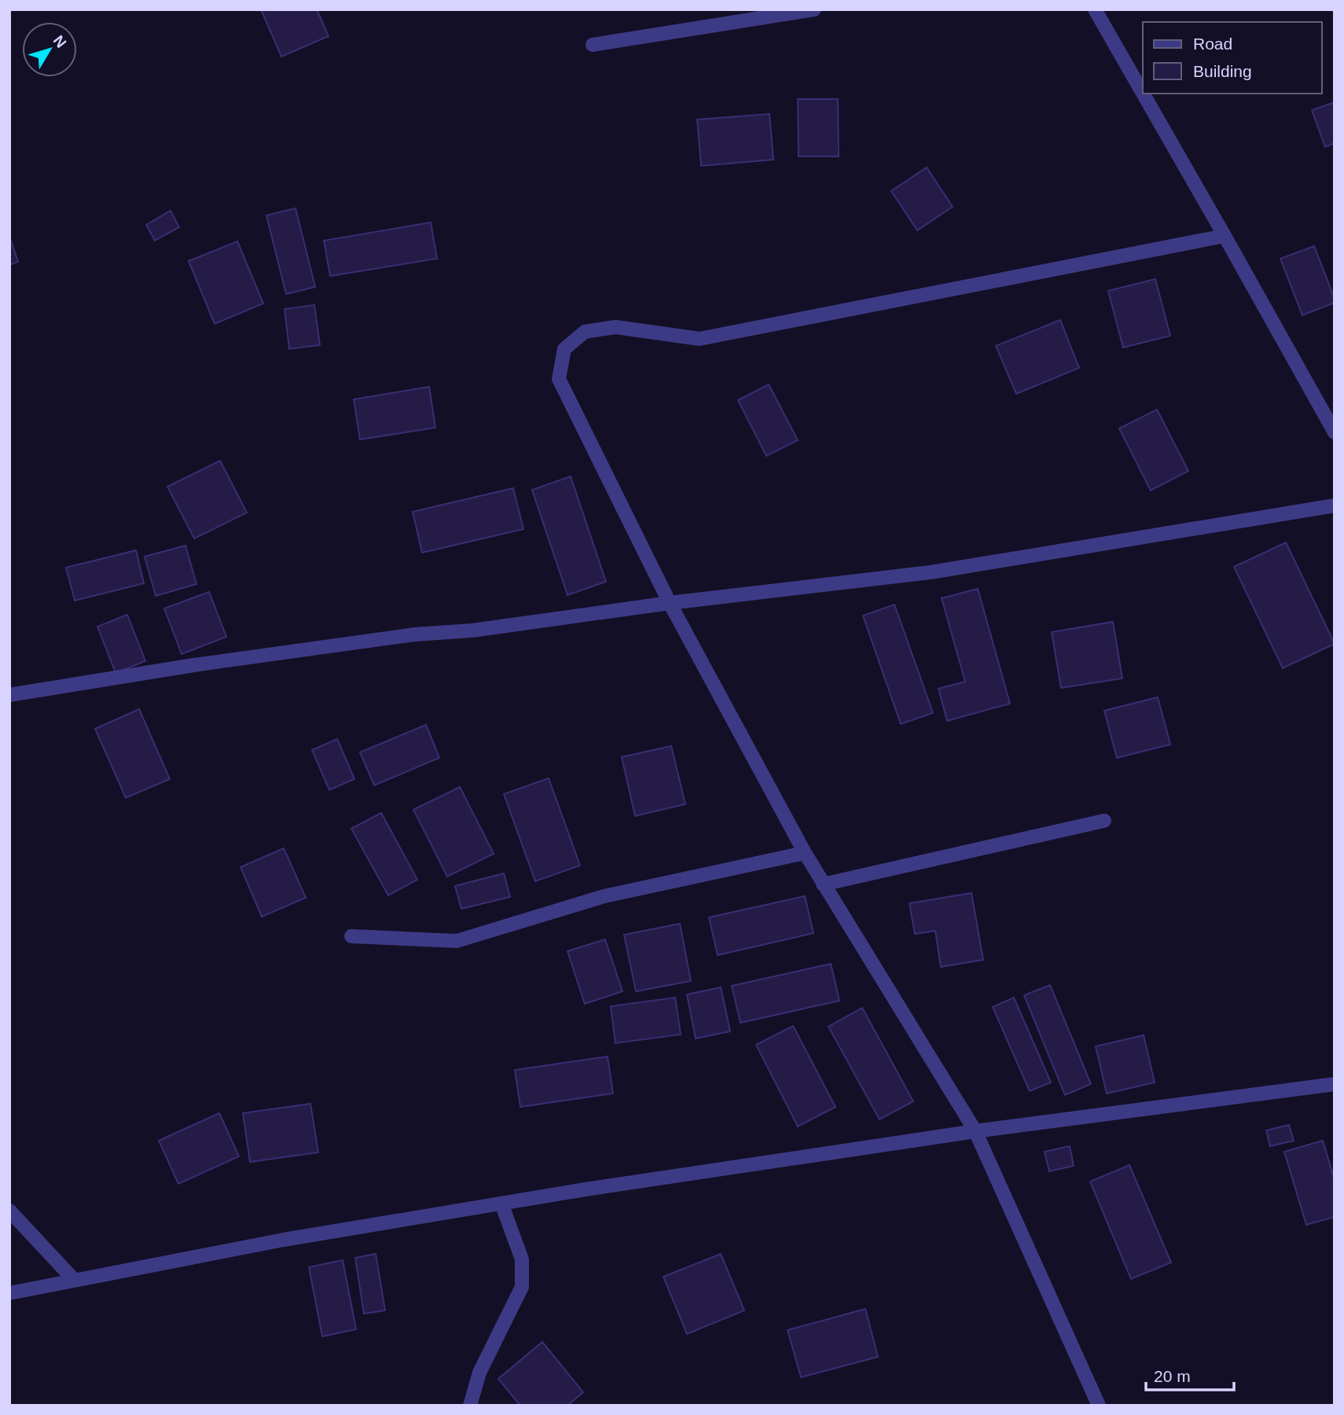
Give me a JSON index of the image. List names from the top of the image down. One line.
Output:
{"legend":["Road","Building"],"scale_bar":"20 m","north":"top right"}
